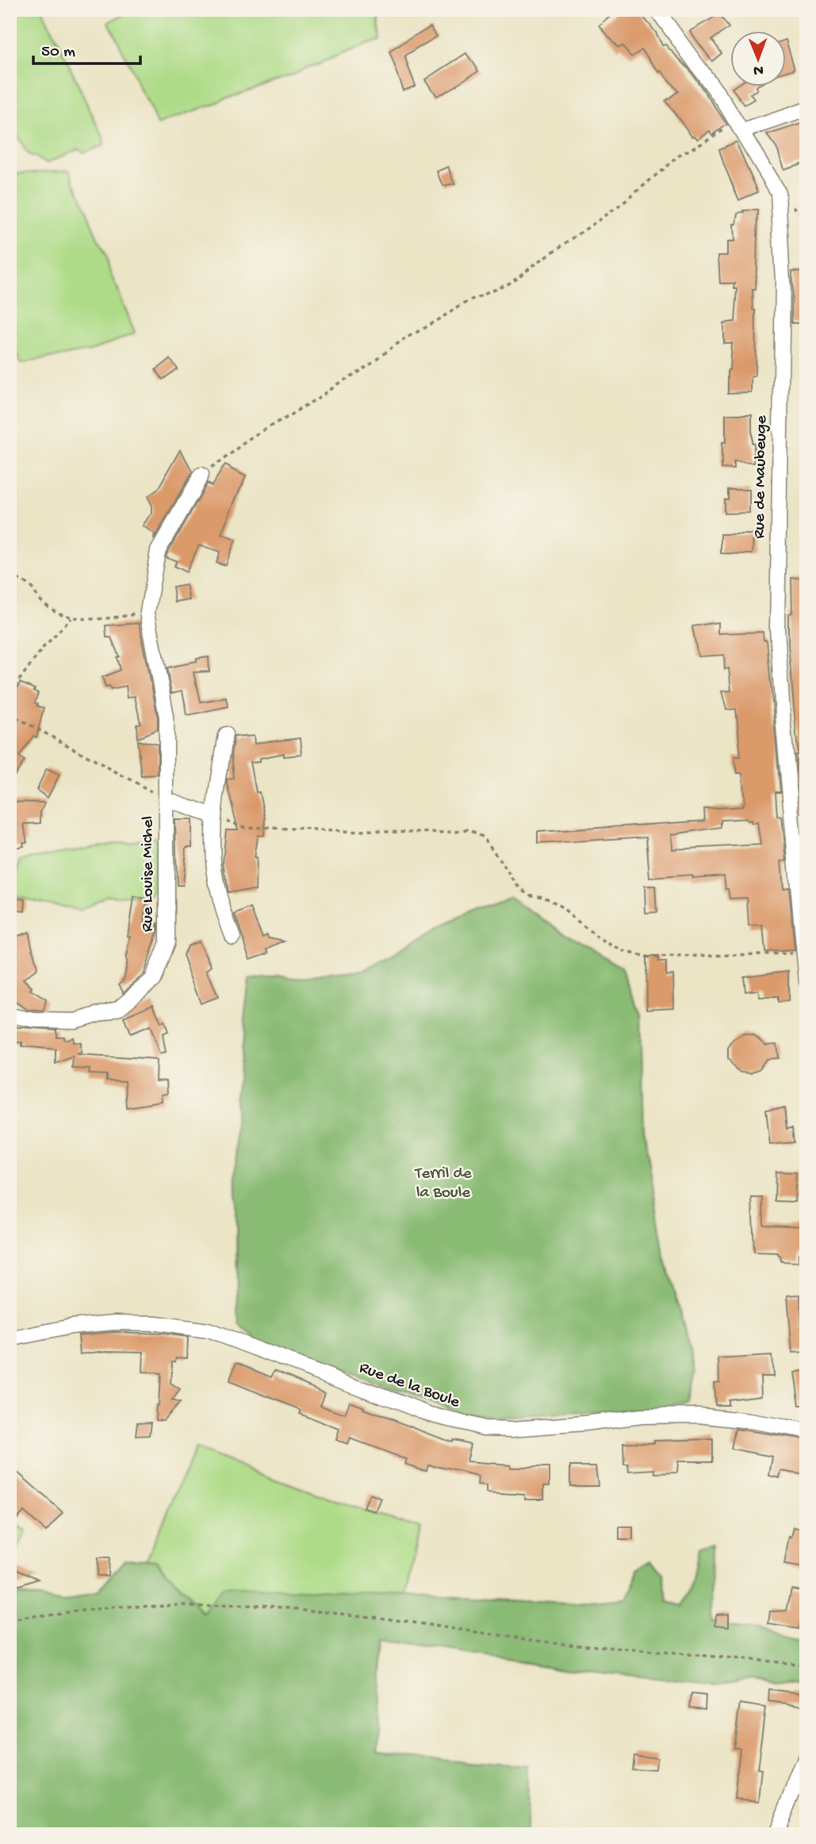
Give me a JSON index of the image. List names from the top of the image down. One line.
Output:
{"streets":{"street":["Rue de Maubeuge","Rue Louise Michel","Rue de la Boule"]},"parks":["Terril de la Boule"],"scale_bar":"50 m","north":"bottom"}
